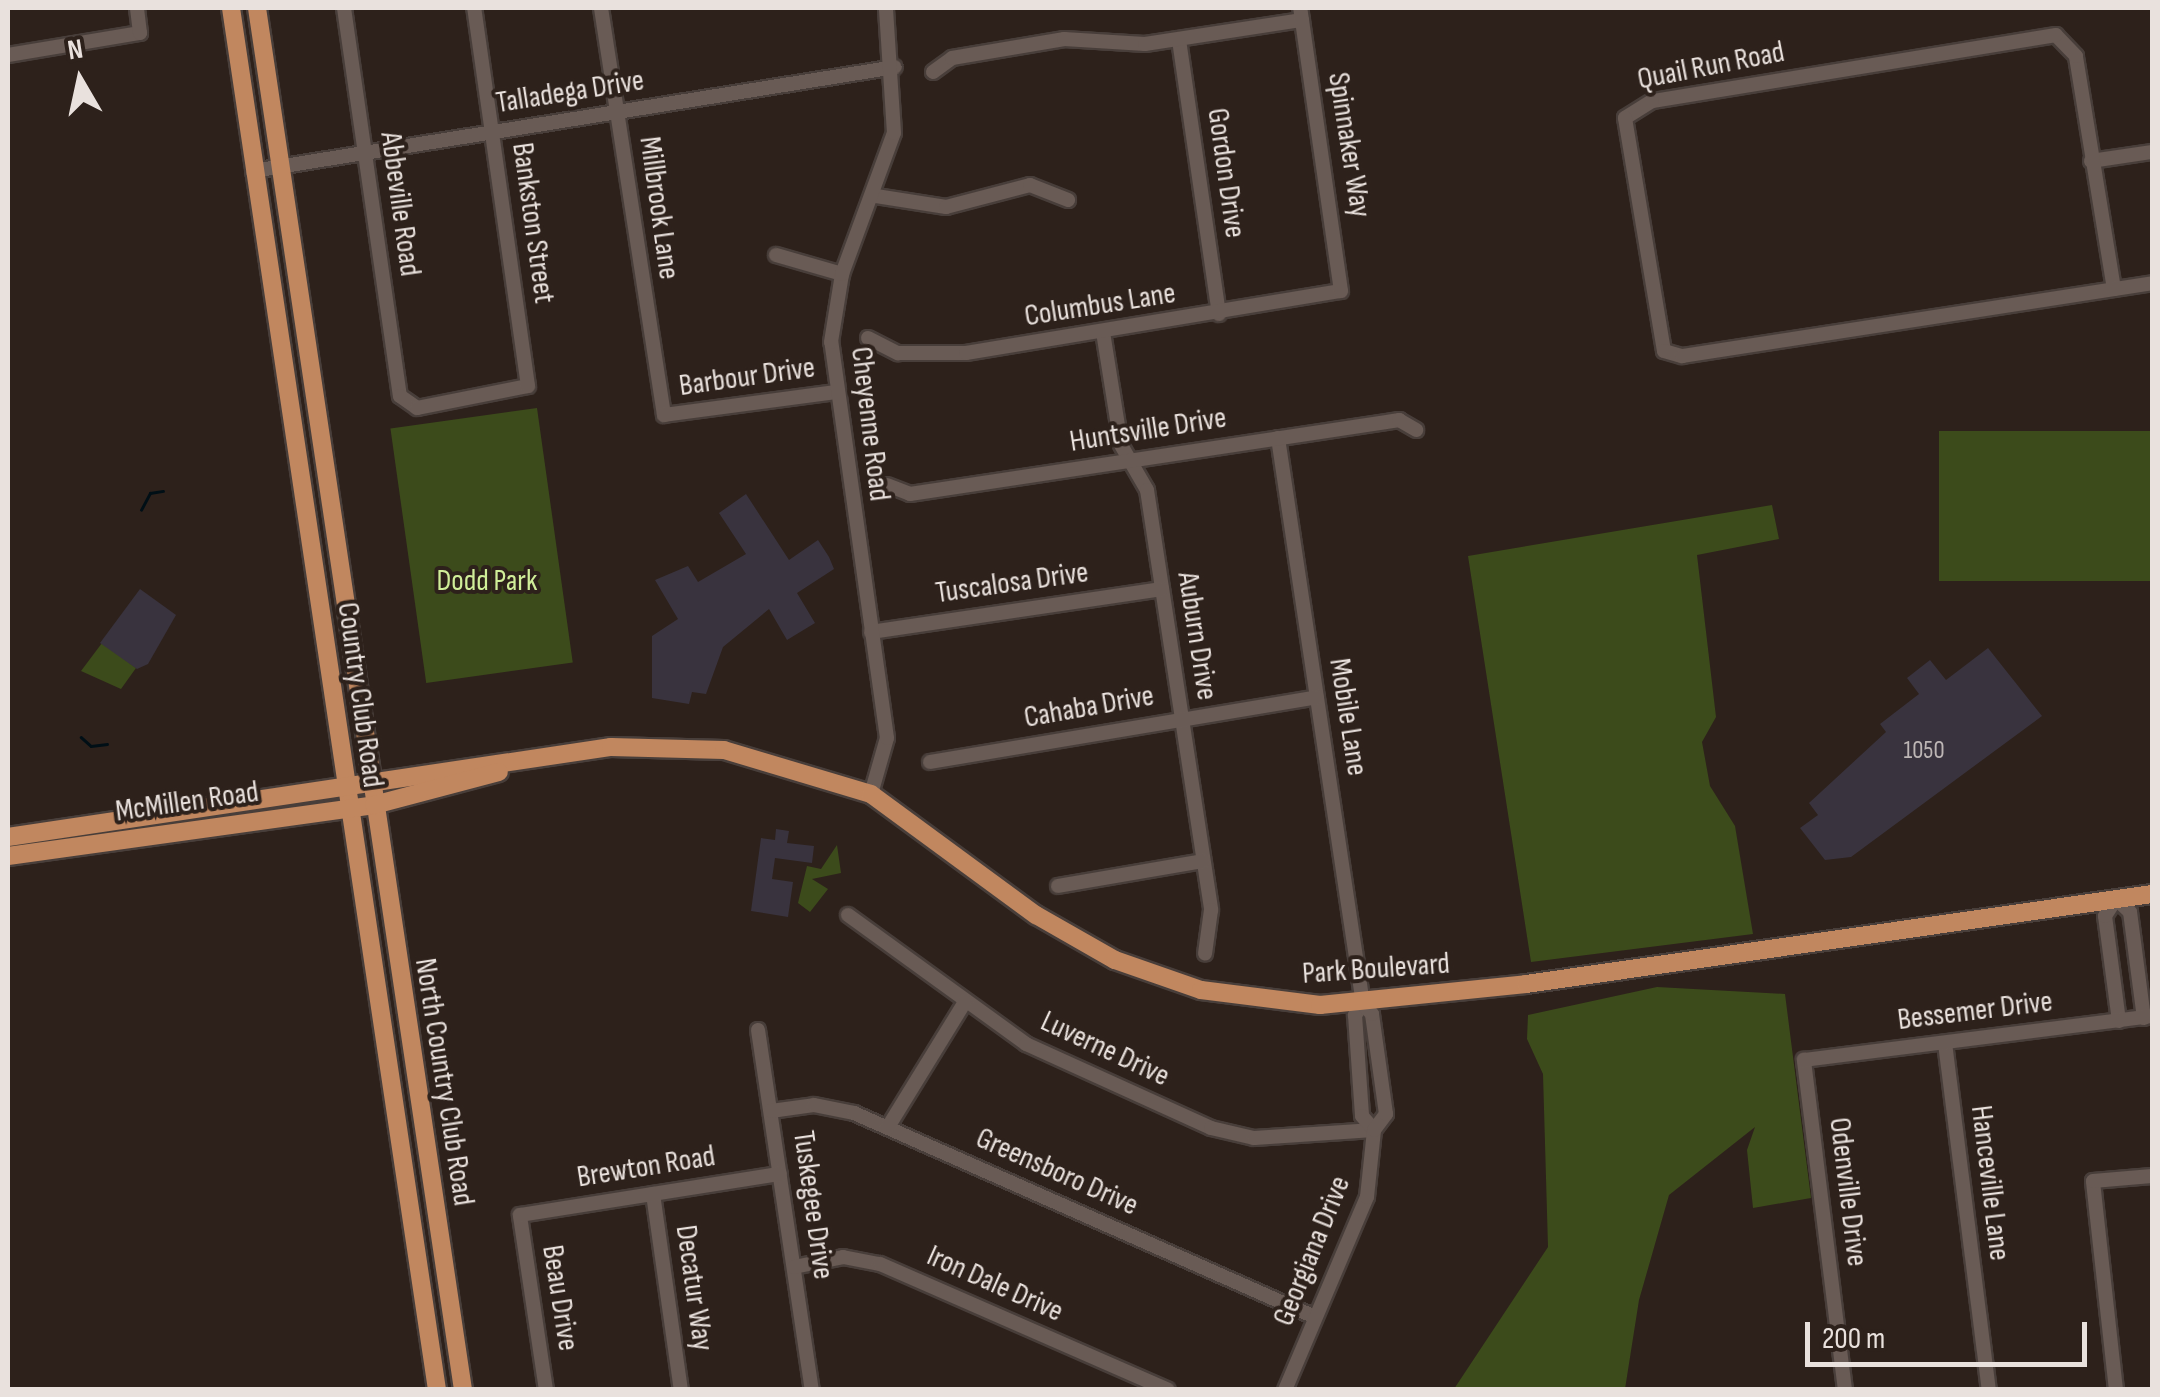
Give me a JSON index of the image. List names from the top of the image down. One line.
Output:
{"streets":{"main road":["Country Club Road","McMillen Road","Park Boulevard","North Country Club Road"],"street":["Quail Run Road","Talladega Drive","Spinnaker Way","Gordon Drive","Abbeville Road","Millbrook Lane","Bankston Street","Columbus Lane","Barbour Drive","Cheyenne Road","Huntsville Drive","Tuscalosa Drive","Auburn Drive","Cahaba Drive","Mobile Lane","Bessemer Drive","Luverne Drive","Brewton Road","Greensboro Drive","Hanceville Lane","Odenville Drive","Tuskegee Drive","Georgiana Drive","Iron Dale Drive","Decatur Way","Beau Drive"]},"crossings":[["Talladega Drive","Abbeville Road"],["Talladega Drive","Millbrook Lane"],["Talladega Drive","Bankston Street"],["Talladega Drive","Cheyenne Road"],["Talladega Drive","Country Club Road"],["Spinnaker Way","Columbus Lane"],["Gordon Drive","Columbus Lane"],["Abbeville Road","Bankston Street"],["Millbrook Lane","Barbour Drive"],["Columbus Lane","Auburn Drive"],["Barbour Drive","Cheyenne Road"],["Cheyenne Road","Tuscalosa Drive"],["Cheyenne Road","Park Boulevard"],["Huntsville Drive","Auburn Drive"],["Huntsville Drive","Mobile Lane"],["Tuscalosa Drive","Auburn Drive"],["Auburn Drive","Cahaba Drive"],["Country Club Road","McMillen Road"],["Country Club Road","Park Boulevard"],["Country Club Road","North Country Club Road"],["Cahaba Drive","Mobile Lane"],["Mobile Lane","Park Boulevard"],["Mobile Lane","Georgiana Drive"],["McMillen Road","Park Boulevard"],["McMillen Road","North Country Club Road"],["Park Boulevard","North Country Club Road"],["Park Boulevard","Georgiana Drive"],["Bessemer Drive","Hanceville Lane"],["Bessemer Drive","Odenville Drive"],["Luverne Drive","Georgiana Drive"],["Brewton Road","Tuskegee Drive"],["Brewton Road","Decatur Way"],["Brewton Road","Beau Drive"],["Greensboro Drive","Tuskegee Drive"],["Greensboro Drive","Georgiana Drive"],["Tuskegee Drive","Iron Dale Drive"]],"parks":["Dodd Park"],"house_numbers":["1050"],"scale_bar":"200 m","north":"top"}
